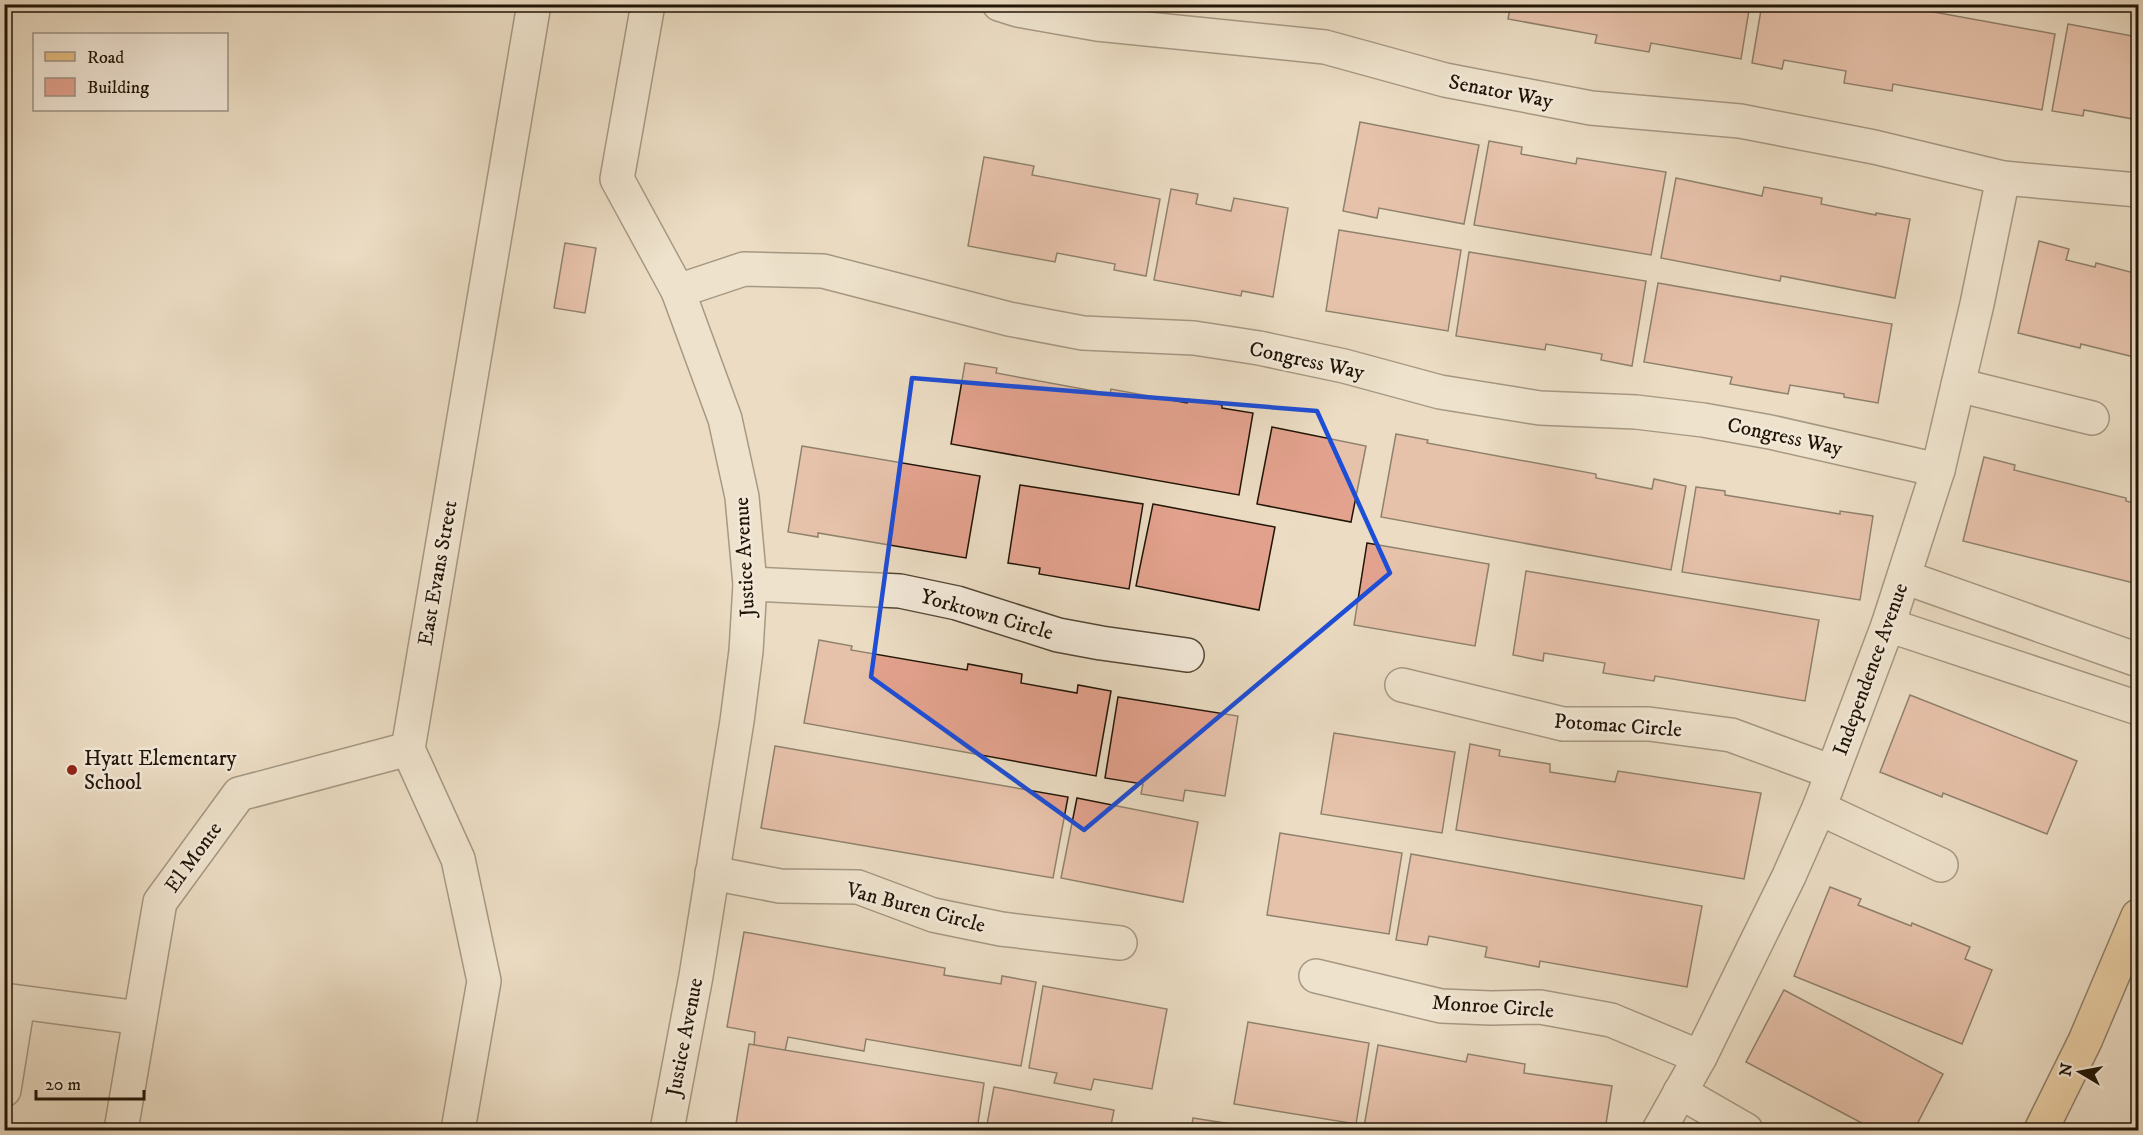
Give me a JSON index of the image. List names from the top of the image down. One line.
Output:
{"streets":{"street":["Senator Way","Congress Way","Justice Avenue","East Evans Street","Yorktown Circle","Independence Avenue","Potomac Circle","El Monte","Van Buren Circle","Monroe Circle"]},"crossings":[["Senator Way","Independence Avenue"],["Congress Way","Justice Avenue"],["Congress Way","Independence Avenue"],["Justice Avenue","Yorktown Circle"],["Justice Avenue","Van Buren Circle"],["East Evans Street","El Monte"],["Independence Avenue","Potomac Circle"],["Independence Avenue","Monroe Circle"]],"places":["Hyatt Elementary School"],"legend":["Road","Building"],"scale_bar":"20 m","north":"left"}
